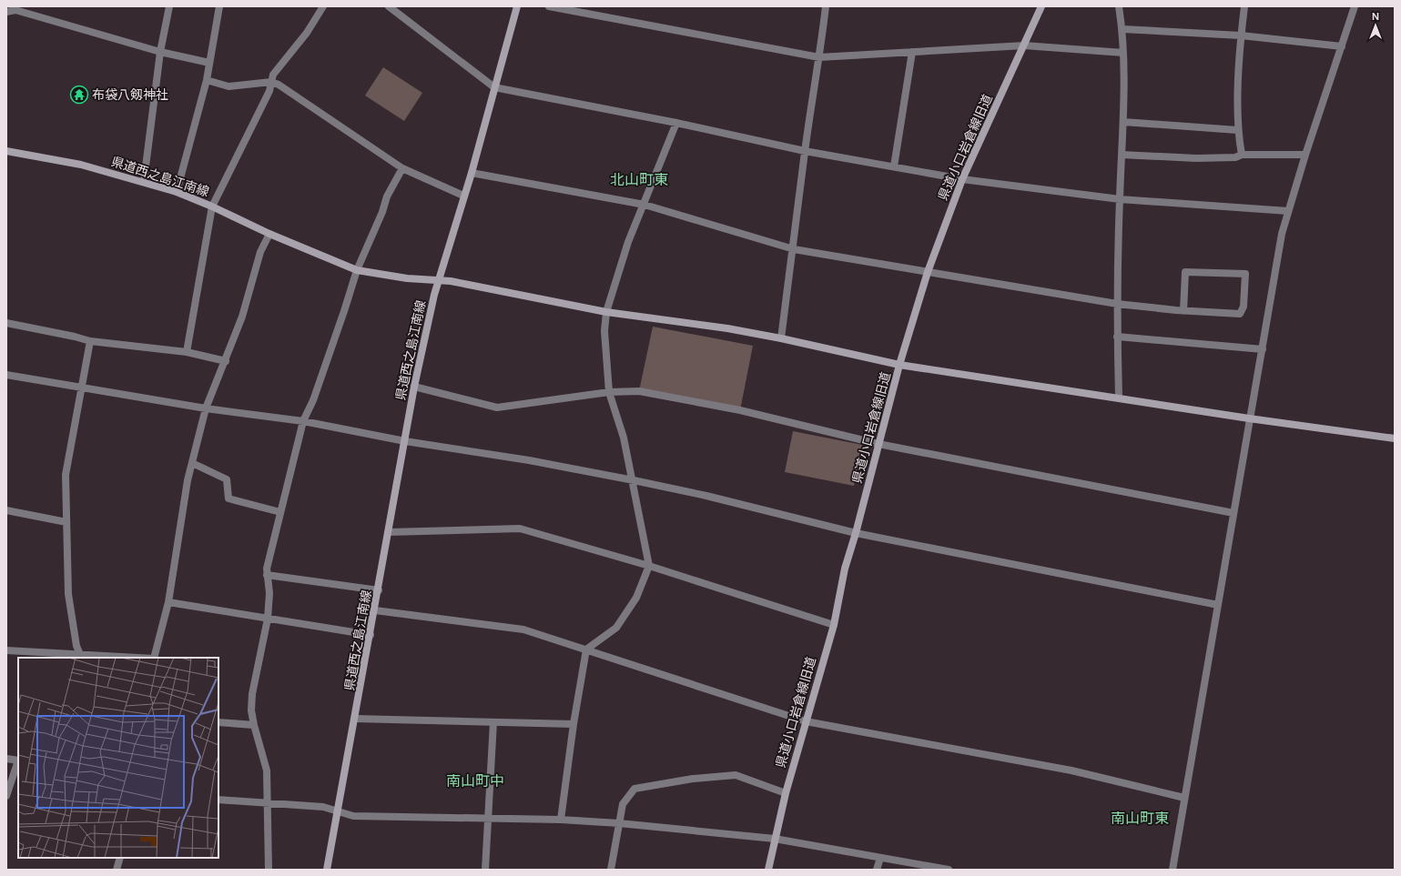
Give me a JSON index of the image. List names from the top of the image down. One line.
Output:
{"streets":{"street":["県道小口岩倉線旧道","県道西之島江南線"]},"districts":["北山町東","南山町中","南山町東"],"places":{"temple":["布袋八剱神社"]},"north":"top"}
